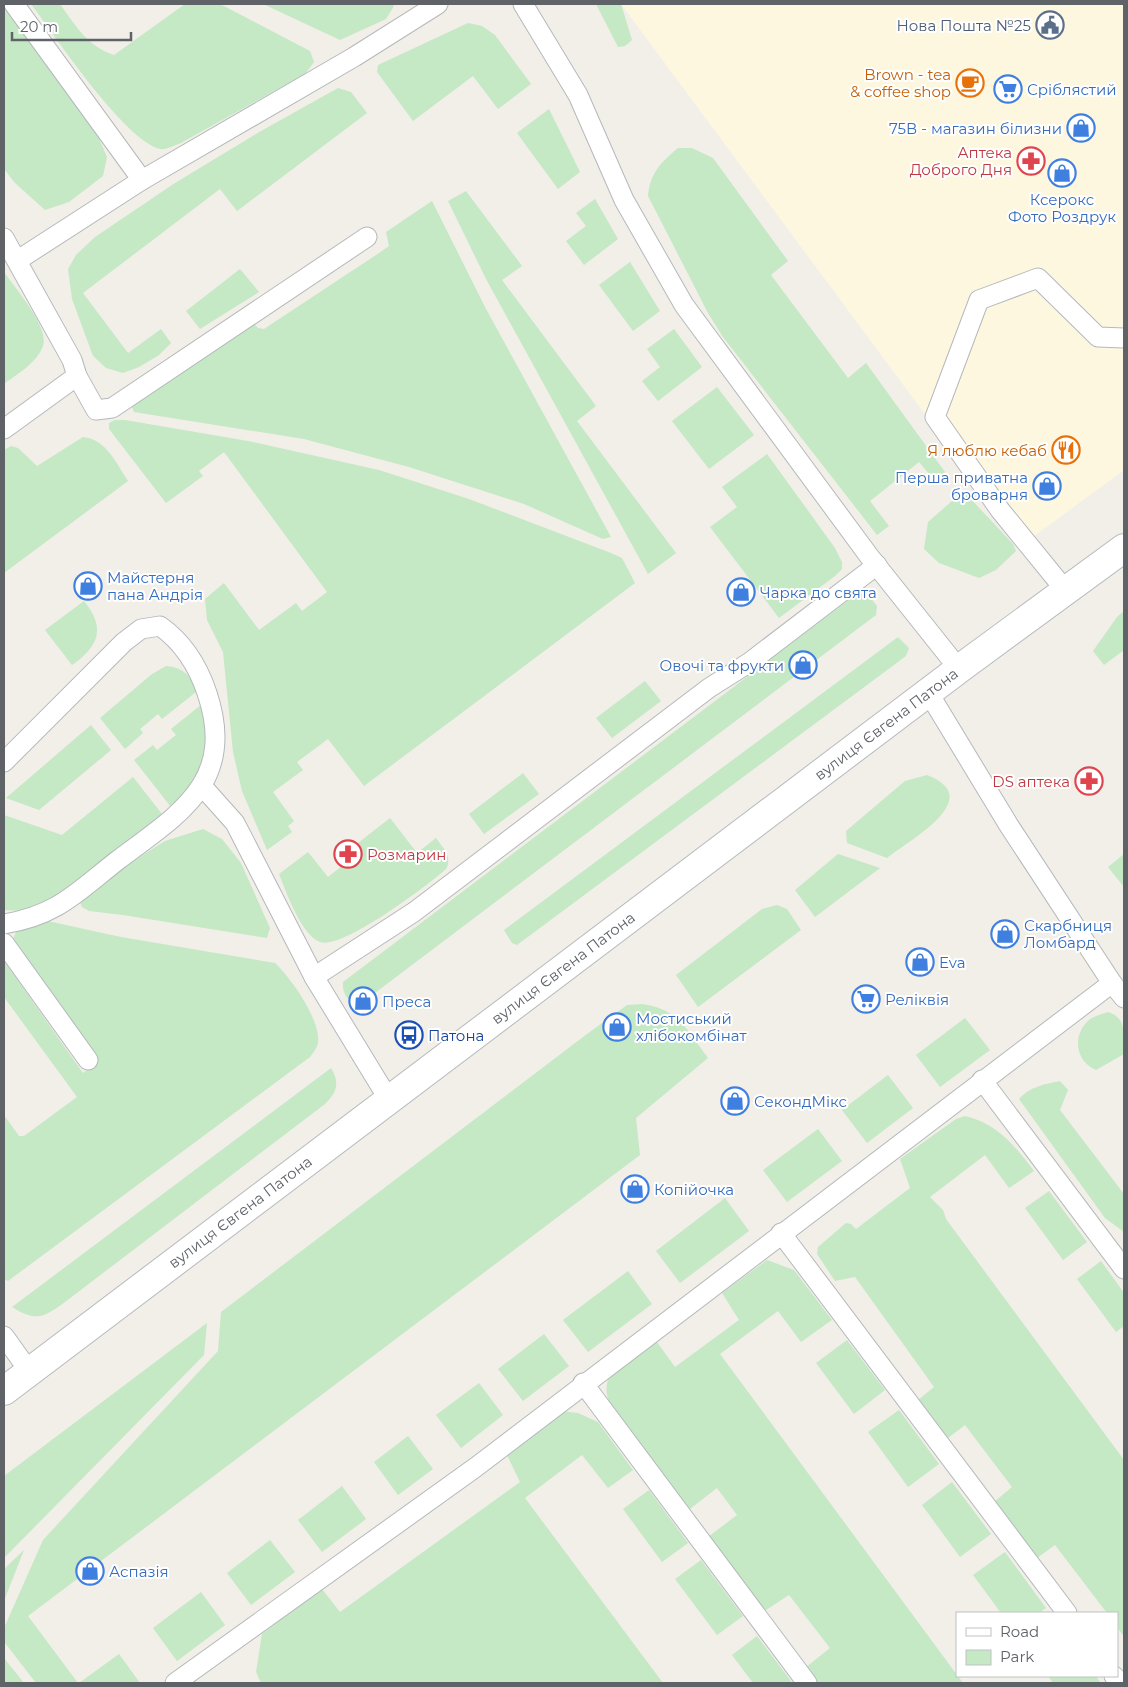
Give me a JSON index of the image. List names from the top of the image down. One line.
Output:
{"streets":{"main road":["вулиця Євгена Патона"]},"places":{"public building":["Нова Пошта №25"],"cafe":["Brown - tea & coffee shop"],"supermarket":["Сріблястий","Реліквія"],"shop":["75В - магазин білизни","Ксерокс Фото Роздрук","Перша приватна броварня","Майстерня пана Андрія","Чарка до свята","Овочі та фрукти","Скарбниця Ломбард","Eva","Преса","Мостиський хлібокомбінат","СекондМікс","Копійочка","Аспазія"],"pharmacy":["Аптека Доброго Дня","DS аптека","Розмарин"],"restaurant":["Я люблю кебаб"],"bus stop":["Патона"]},"legend":["Road","Park"],"scale_bar":"20 m"}
